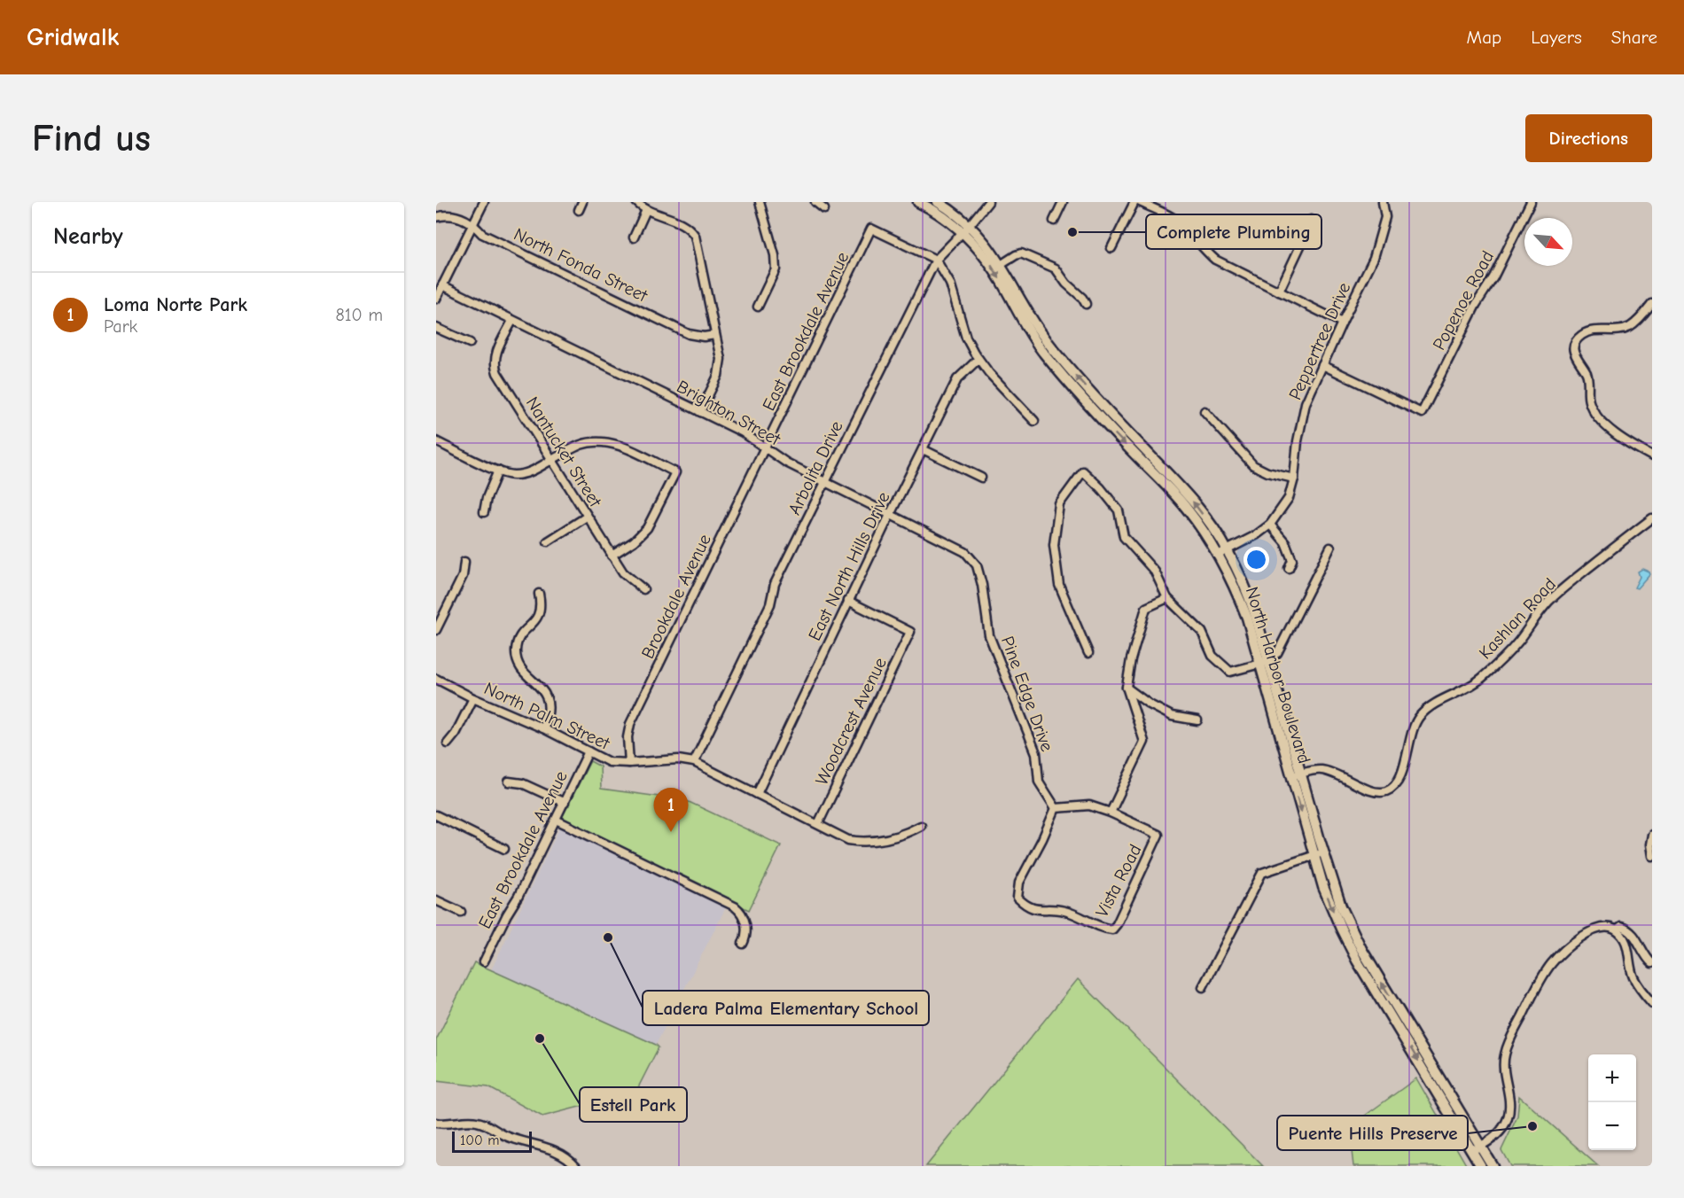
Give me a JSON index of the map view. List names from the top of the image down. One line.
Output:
{"streets":{"main road":["North Harbor Boulevard"],"street":["North Fonda Street","Popenoe Road","East Brookdale Avenue","Peppertree Drive","Brighton Street","Nantucket Street","Arbolita Drive","East North Hills Drive","Brookdale Avenue","Kashlan Road","Pine Edge Drive","North Palm Street","Woodcrest Avenue","Vista Road"]},"crossings":[["Popenoe Road","Peppertree Drive"],["East Brookdale Avenue","Brighton Street"],["East Brookdale Avenue","Arbolita Drive"],["East Brookdale Avenue","Brookdale Avenue"],["East Brookdale Avenue","North Palm Street"],["Peppertree Drive","North Harbor Boulevard"],["Brighton Street","Nantucket Street"],["Brighton Street","Arbolita Drive"],["Brighton Street","East North Hills Drive"],["Brighton Street","Brookdale Avenue"],["Brighton Street","Pine Edge Drive"],["Arbolita Drive","North Harbor Boulevard"],["Arbolita Drive","North Palm Street"],["East North Hills Drive","North Palm Street"],["East North Hills Drive","Woodcrest Avenue"],["Brookdale Avenue","North Palm Street"],["Kashlan Road","North Harbor Boulevard"],["Pine Edge Drive","Vista Road"],["North Palm Street","Woodcrest Avenue"]],"places":["Complete Plumbing","Ladera Palma Elementary School","Estell Park","Puente Hills Preserve"],"scale_bar":"100 m","north":"bottom right","page":{"header":"Gridwalk","nav":["Map","Layers","Share"],"buttons":"Directions","title":"Find us","heading":"Nearby","list":[{"mark":"1","name":"Loma Norte Park","note":"Park","value":"810 m"}],"pins":"1","map_buttons":["+","−"],"scale":"100 m"}}
